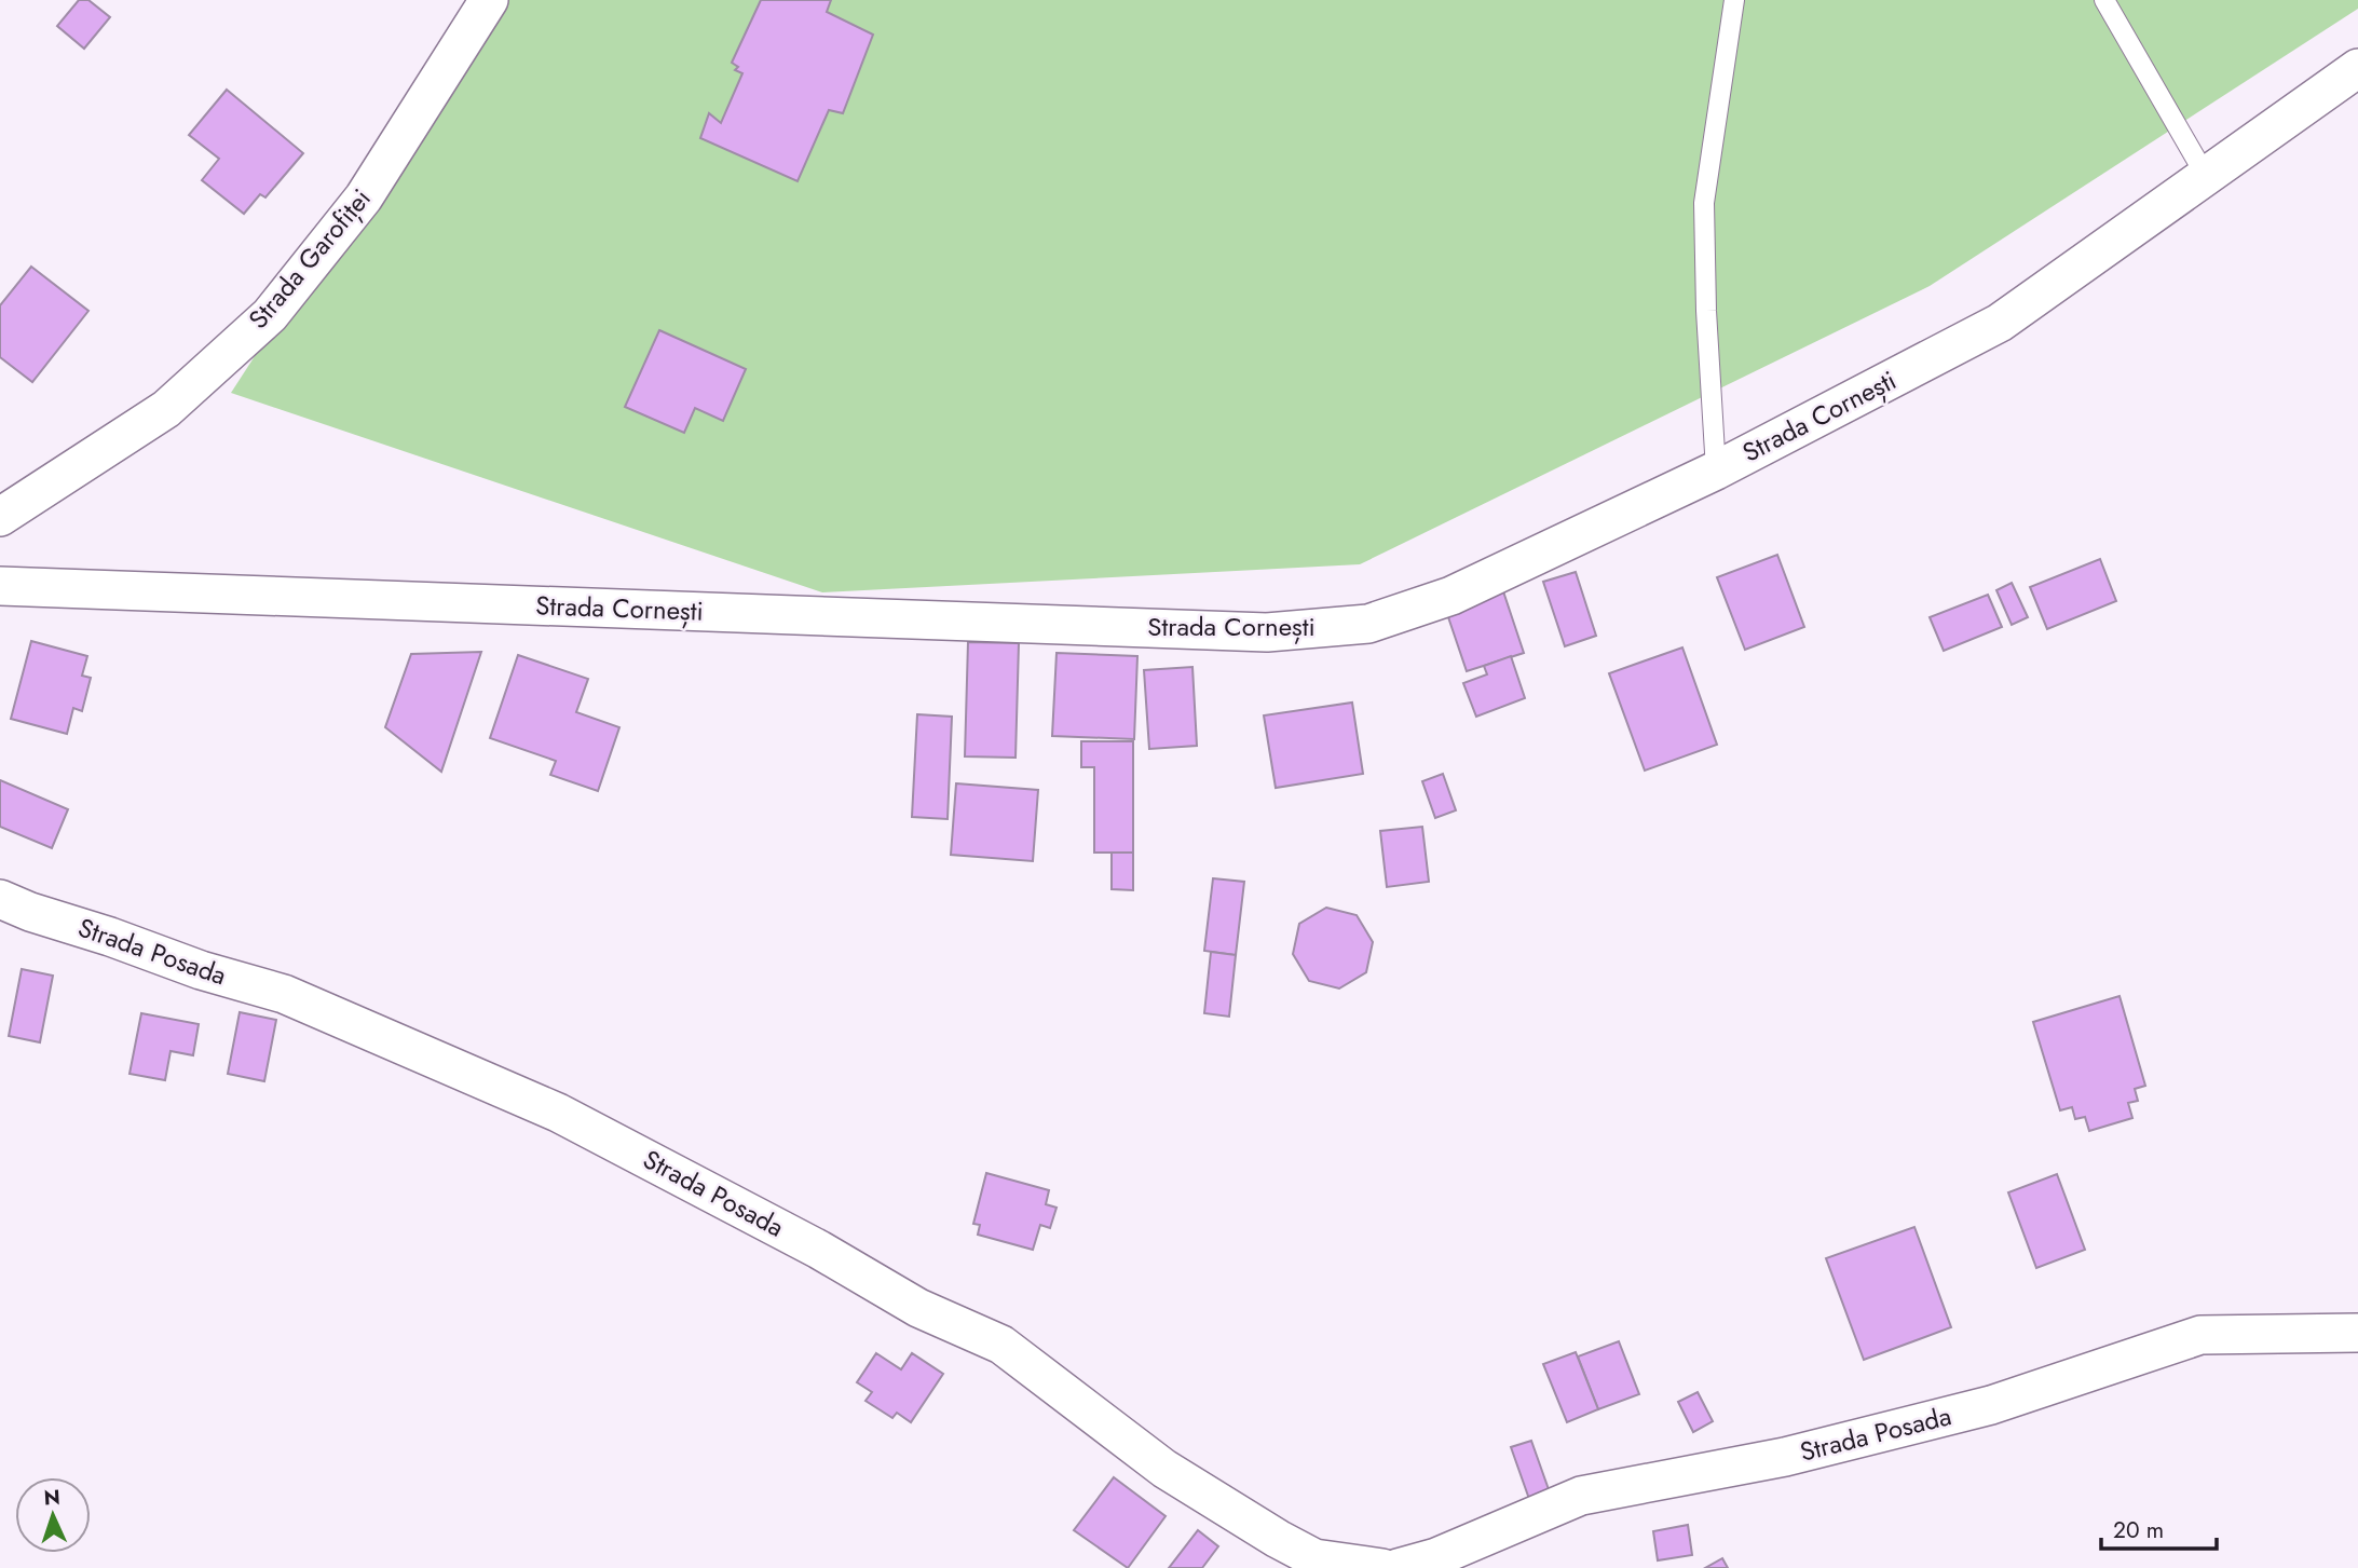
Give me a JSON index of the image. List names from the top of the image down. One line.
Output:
{"streets":{"street":["Strada Garofiței","Strada Cornești","Strada Posada"]},"scale_bar":"20 m","north":"top"}
